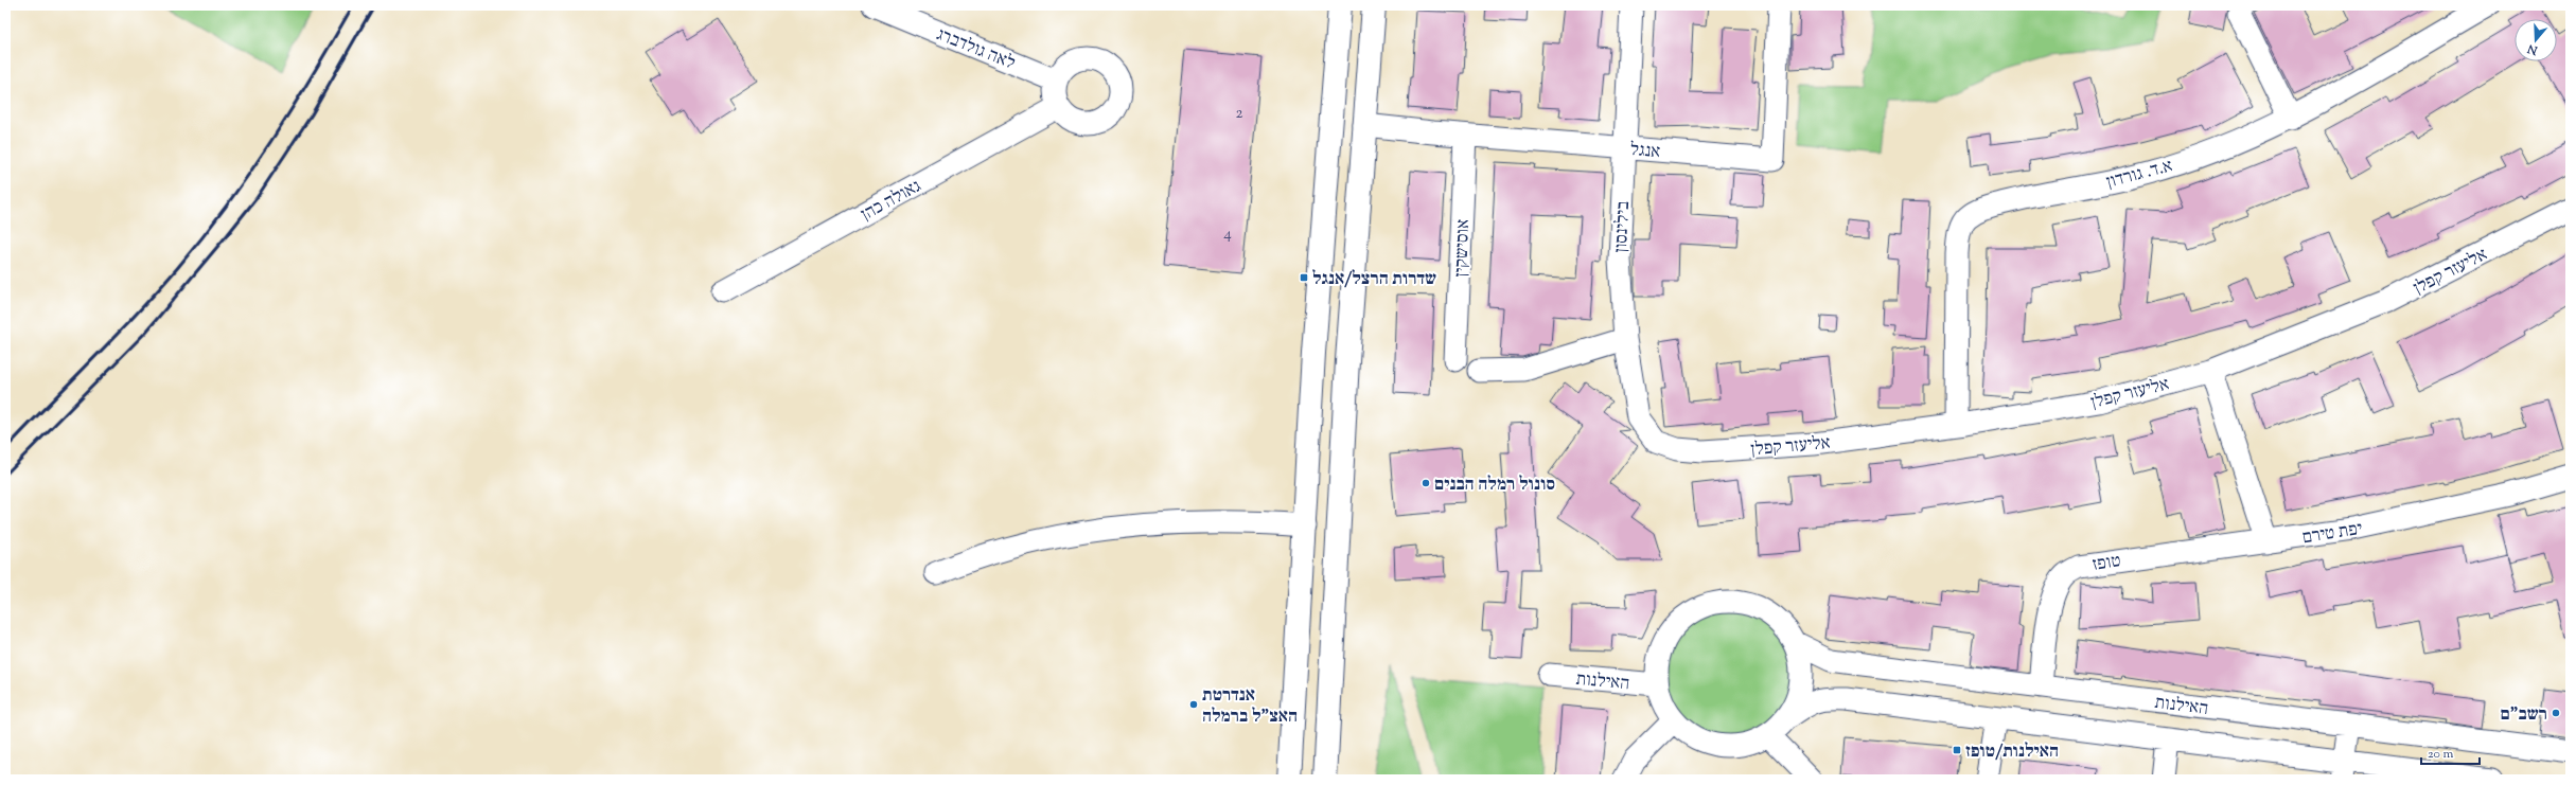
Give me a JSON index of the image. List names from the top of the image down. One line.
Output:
{"streets":{"street":["לאה גולדברג","אנגל","א.ד. גורדון","גאולה כהן","בילינסון","אוסישקין","אליעזר קפלן","יפת טירם","טופז","האילנות"]},"crossings":[["לאה גולדברג","גאולה כהן"],["אנגל","בילינסון"],["אנגל","אוסישקין"],["א.ד. גורדון","אליעזר קפלן"],["בילינסון","אליעזר קפלן"],["יפת טירם","טופז"],["טופז","האילנות"]],"places":{"transit":["שדרות הרצל/אנגל","האילנות/טופז"],"other":["סונול רמלה הבנים","אנדרטת האצ\"ל ברמלה","רשב\"ם"]},"house_numbers":["2","4"],"scale_bar":"20 m","north":"bottom"}
